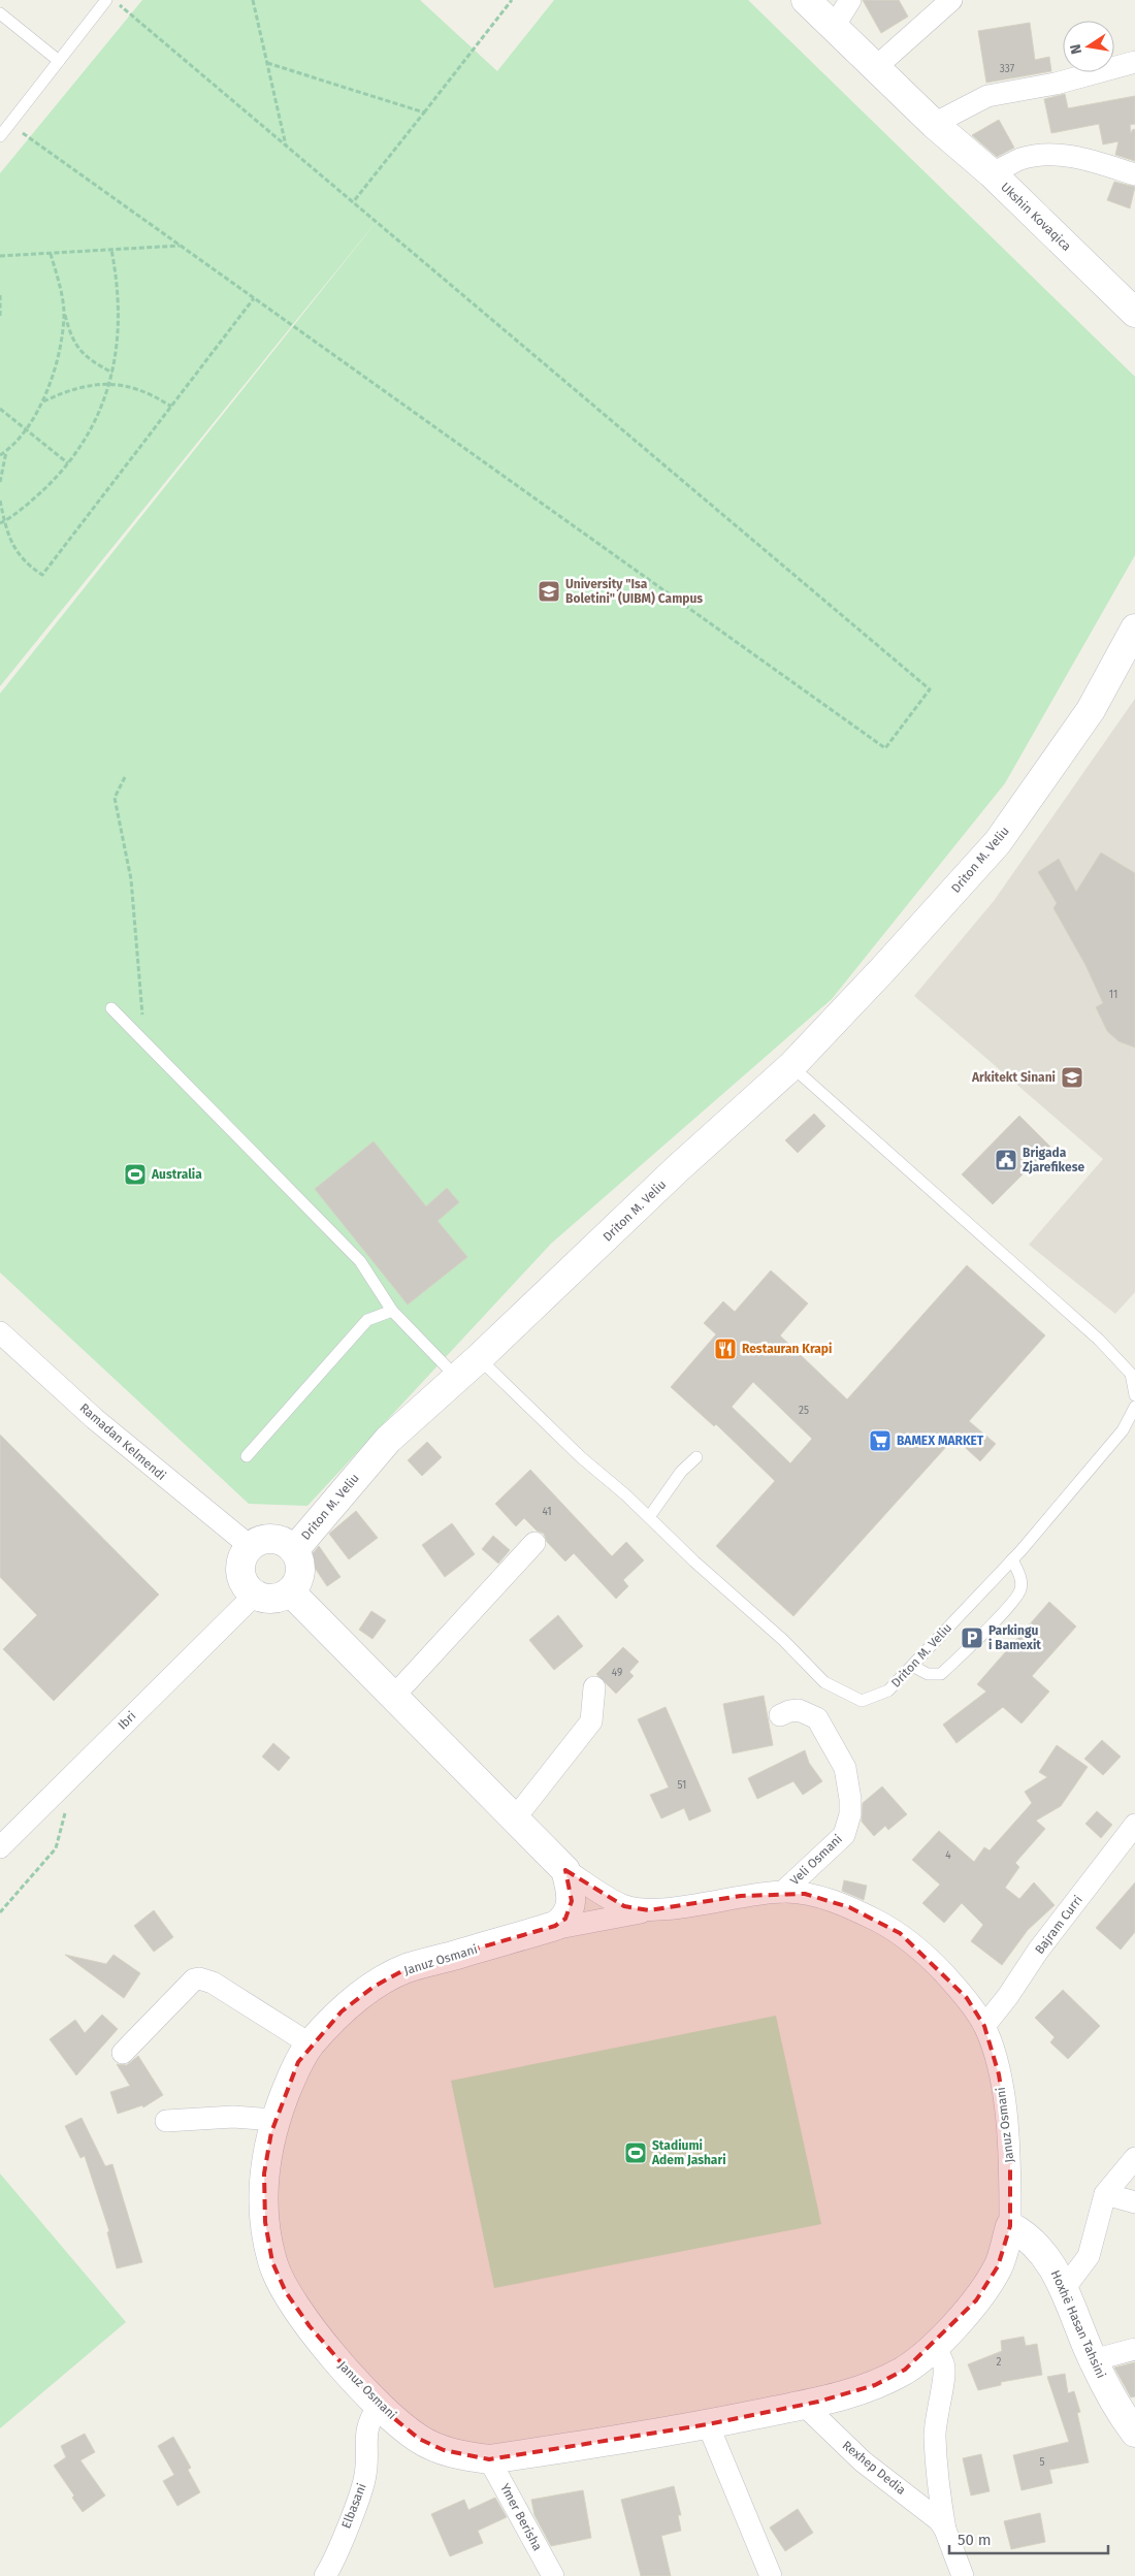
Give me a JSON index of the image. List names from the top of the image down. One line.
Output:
{"streets":{"street":["Ukshin Kovaqica","Driton M. Veliu","Ramadan Kelmendi","Ibri","Veli Osmani","Bajram Curri","Januz Osmani","Hoxhë Hasan Tahsini","Rexhep Dedia","Elbasani","Ymer Berisha"]},"crossings":[["Driton M. Veliu","Ramadan Kelmendi"],["Driton M. Veliu","Ibri"],["Ramadan Kelmendi","Ibri"],["Veli Osmani","Januz Osmani"],["Bajram Curri","Januz Osmani"],["Januz Osmani","Hoxhë Hasan Tahsini"],["Januz Osmani","Rexhep Dedia"],["Januz Osmani","Elbasani"],["Januz Osmani","Ymer Berisha"]],"places":{"school or university":["University \"Isa Boletini\" (UIBM) Campus","Arkitekt Sinani"],"public building":["Brigada Zjarefikese"],"sports":["Australia","Stadiumi Adem Jashari"],"restaurant":["Restauran Krapi"],"supermarket":["BAMEX MARKET"],"parking":["Parkingu i Bamexit"]},"house_numbers":["337","11","25","41","49","51","4","2","5"],"scale_bar":"50 m","north":"left"}
